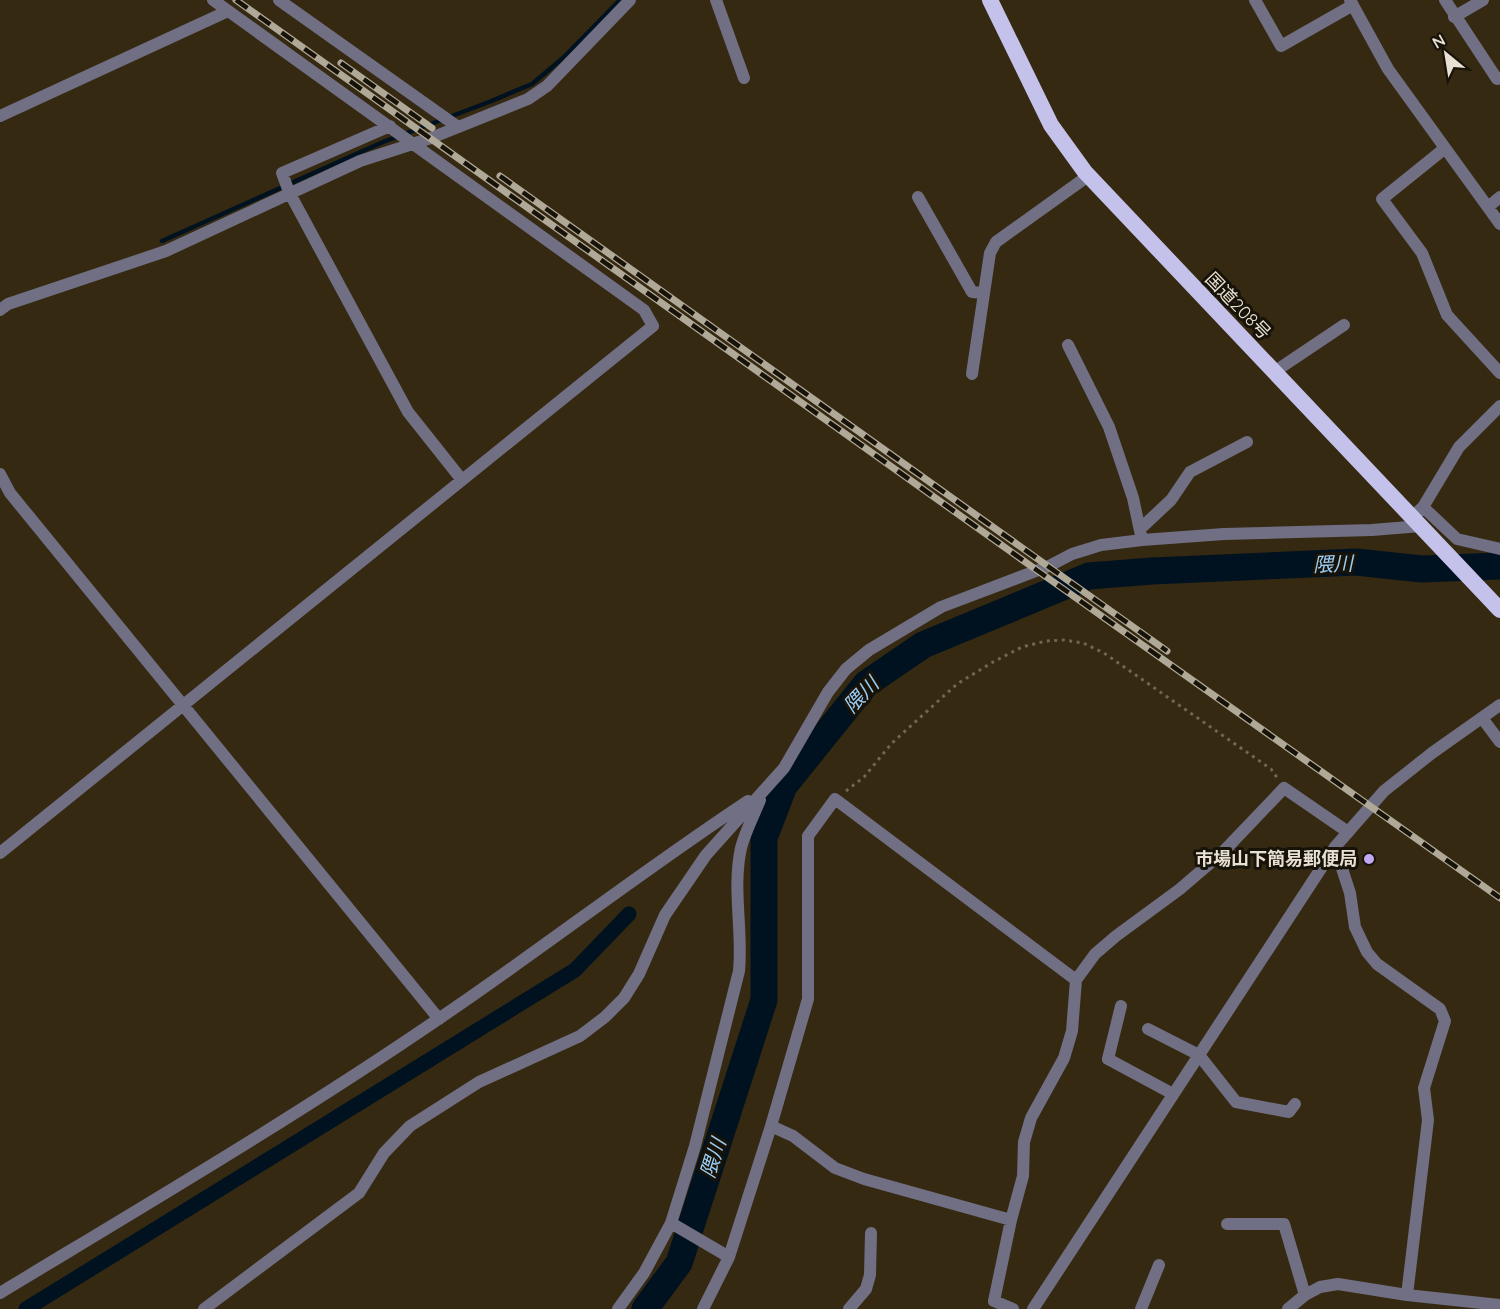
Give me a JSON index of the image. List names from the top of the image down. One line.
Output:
{"streets":{"highway":["国道208号"]},"water":["隈川"],"places":["市場山下簡易郵便局"],"north":"top left"}
